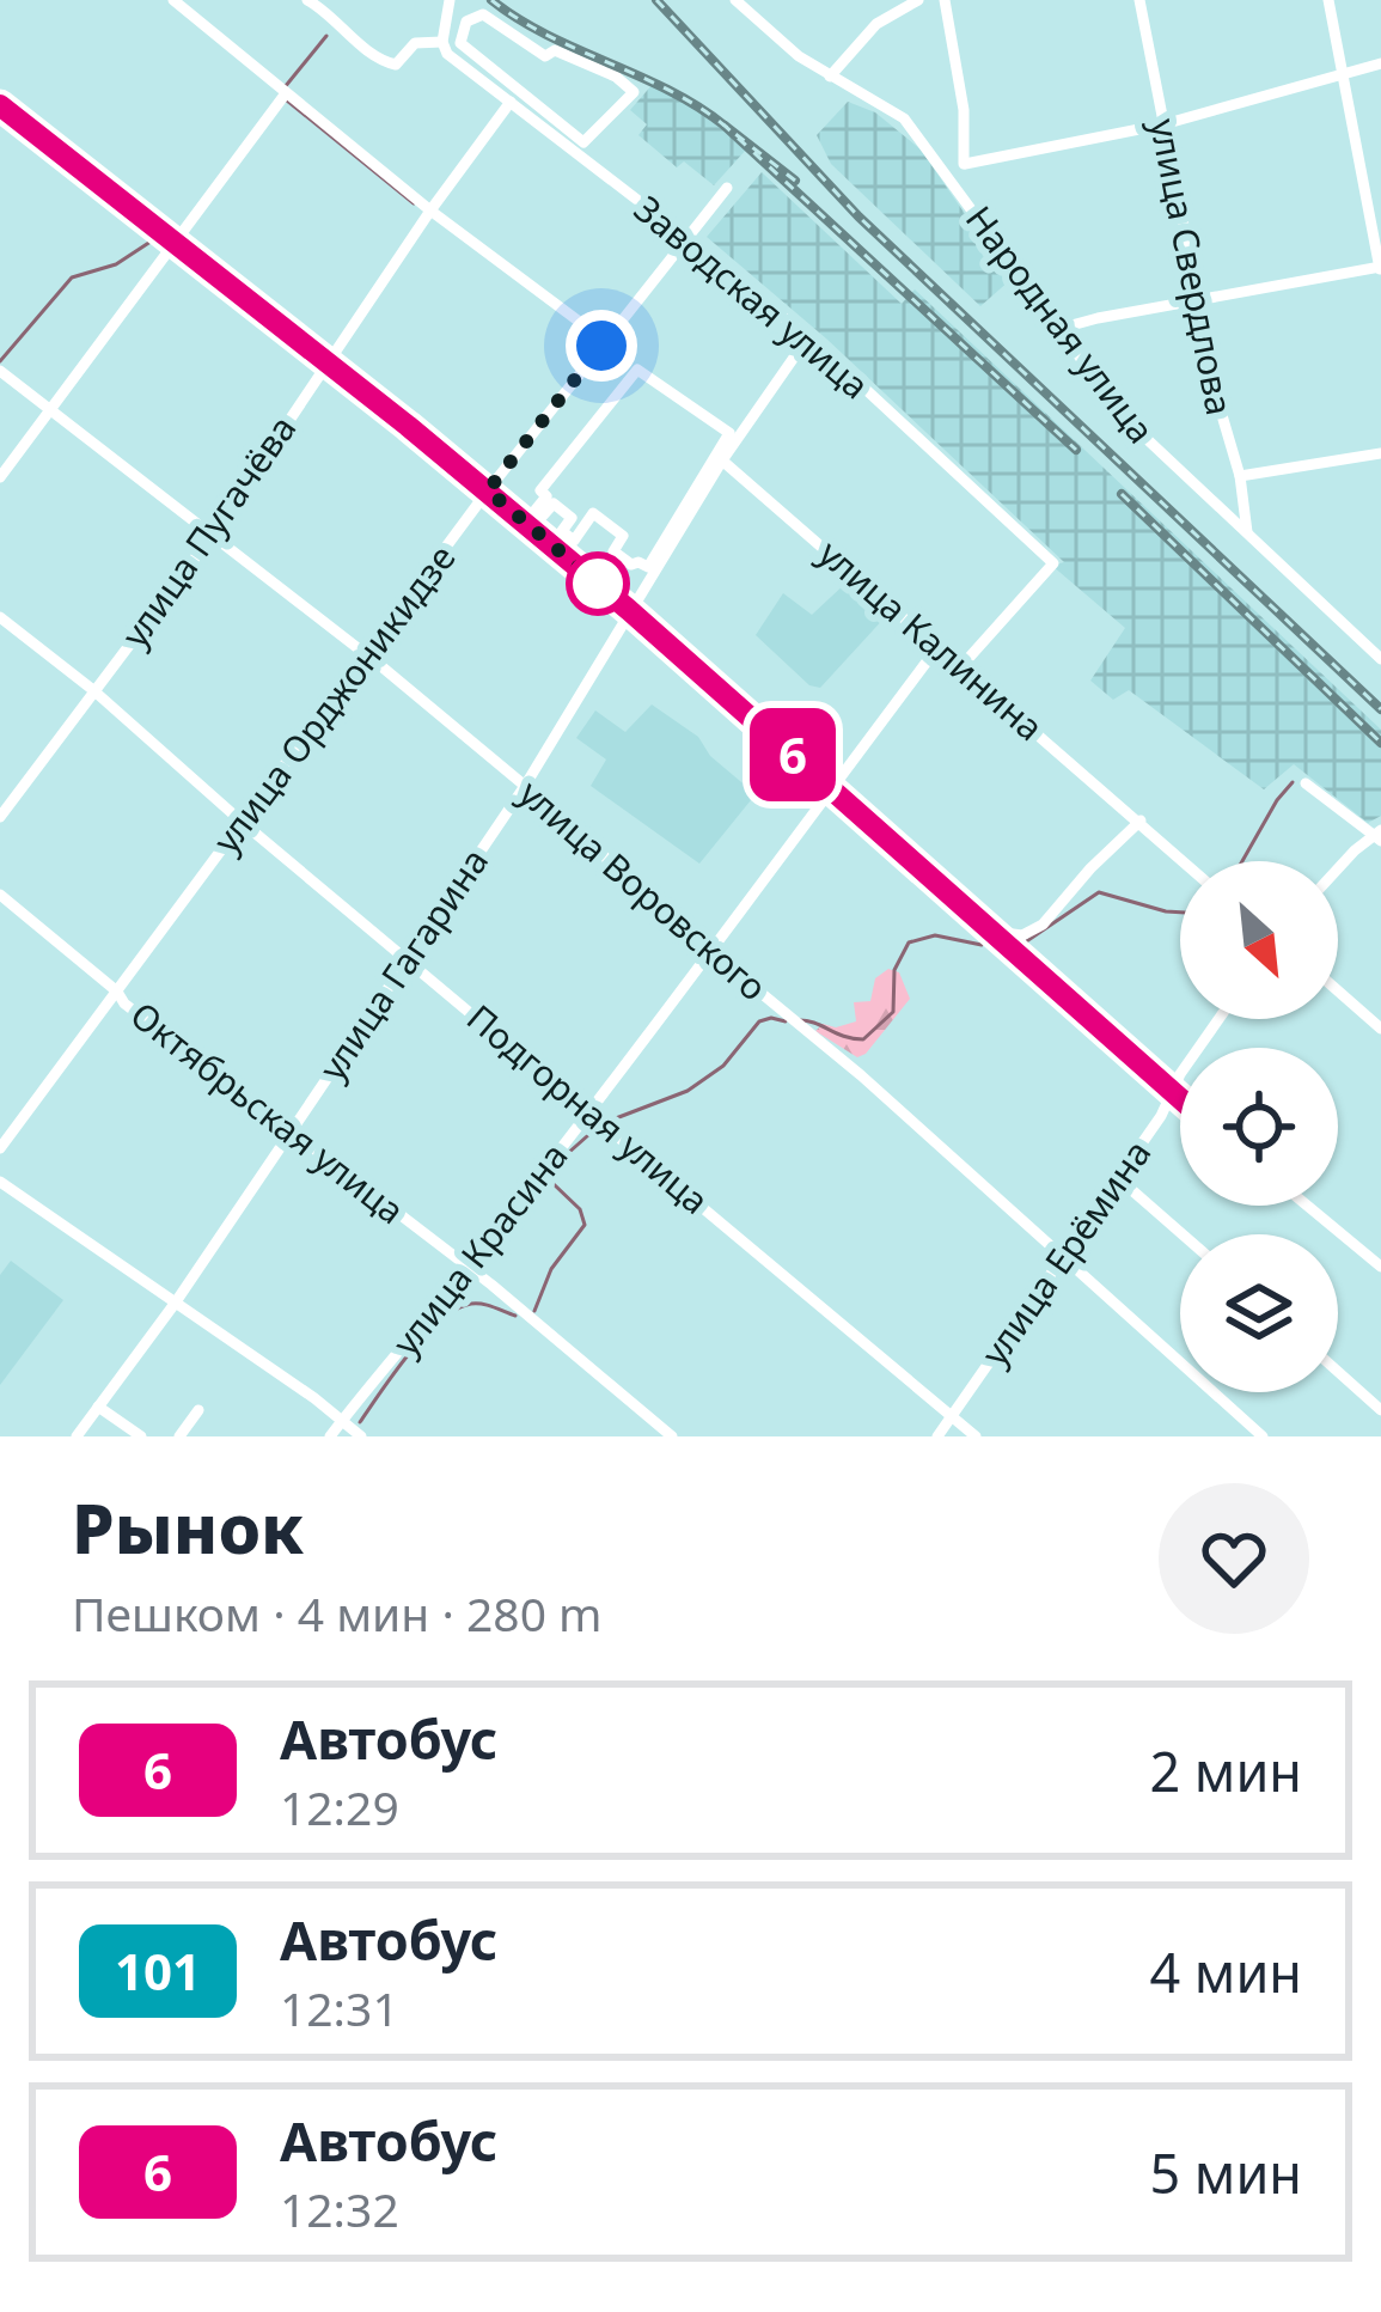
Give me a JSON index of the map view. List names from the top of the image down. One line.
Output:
{"streets":{"street":["улица Свердлова","Заводская улица","Народная улица","улица Пугачёва","улица Калинина","улица Орджоникидзе","улица Воровского","улица Гагарина","Подгорная улица","Октябрьская улица","улица Красина","улица Ерёмина"]},"crossings":[["улица Свердлова","Народная улица"],["Заводская улица","улица Пугачёва"],["Заводская улица","улица Калинина"],["Заводская улица","улица Орджоникидзе"],["Заводская улица","улица Гагарина"],["улица Пугачёва","улица Воровского"],["улица Пугачёва","Подгорная улица"],["улица Калинина","улица Гагарина"],["улица Калинина","улица Красина"],["улица Орджоникидзе","улица Воровского"],["улица Орджоникидзе","Подгорная улица"],["улица Орджоникидзе","Октябрьская улица"],["улица Воровского","улица Гагарина"],["улица Воровского","улица Красина"],["улица Воровского","улица Ерёмина"],["улица Гагарина","Подгорная улица"],["улица Гагарина","Октябрьская улица"],["Подгорная улица","улица Красина"],["Подгорная улица","улица Ерёмина"],["Октябрьская улица","улица Красина"]],"lines":["bus line 6"],"north":"bottom right","page":{"on_map":"6","heading":["Рынок","Пешком · 4 мин · 280 m"],"list":[{"mark":"6","name":"Автобус","note":"12:29","value":"2 мин"},{"mark":"101","name":"Автобус","note":"12:31","value":"4 мин"},{"mark":"6","name":"Автобус","note":"12:32","value":"5 мин"}]}}
